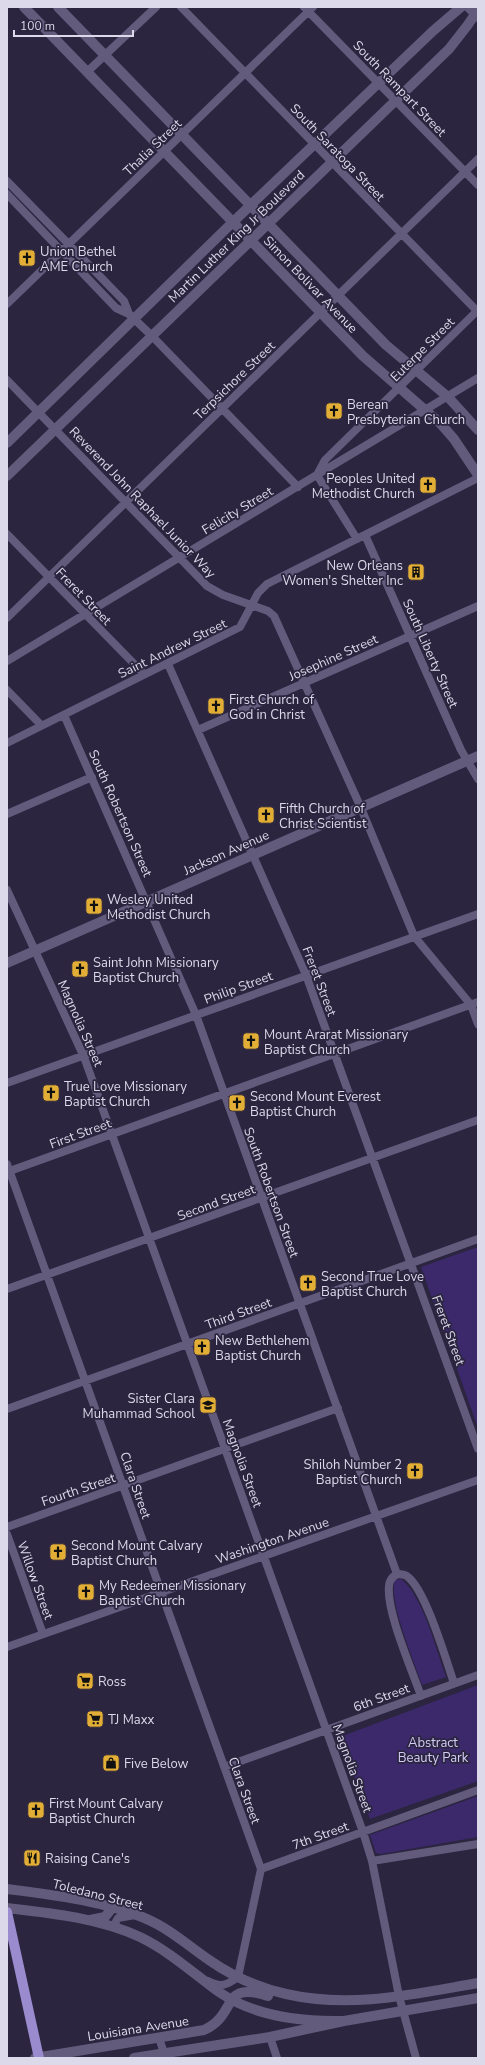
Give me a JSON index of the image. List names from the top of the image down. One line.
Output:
{"streets":{"street":["South Rampart Street","Thalia Street","South Saratoga Street","Martin Luther King Jr Boulevard","Simon Bolivar Avenue","Euterpe Street","Terpsichore Street","Reverend John Raphael Junior Way","Felicity Street","Freret Street","Saint Andrew Street","South Liberty Street","Josephine Street","South Robertson Street","Jackson Avenue","Philip Street","Magnolia Street","First Street","Second Street","Third Street","Clara Street","Fourth Street","Washington Avenue","Willow Street","6th Street","7th Street","Toledano Street","Louisiana Avenue"]},"crossings":[["South Rampart Street","Thalia Street"],["South Rampart Street","Martin Luther King Jr Boulevard"],["South Rampart Street","Terpsichore Street"],["Thalia Street","South Saratoga Street"],["Thalia Street","Simon Bolivar Avenue"],["South Saratoga Street","Martin Luther King Jr Boulevard"],["South Saratoga Street","Euterpe Street"],["South Saratoga Street","Terpsichore Street"],["Martin Luther King Jr Boulevard","Simon Bolivar Avenue"],["Martin Luther King Jr Boulevard","Reverend John Raphael Junior Way"],["Simon Bolivar Avenue","Euterpe Street"],["Simon Bolivar Avenue","Terpsichore Street"],["Simon Bolivar Avenue","Felicity Street"],["Euterpe Street","Felicity Street"],["Terpsichore Street","Reverend John Raphael Junior Way"],["Terpsichore Street","Freret Street"],["Reverend John Raphael Junior Way","Felicity Street"],["Reverend John Raphael Junior Way","Saint Andrew Street"],["Reverend John Raphael Junior Way","Josephine Street"],["Reverend John Raphael Junior Way","Jackson Avenue"],["Reverend John Raphael Junior Way","Philip Street"],["Reverend John Raphael Junior Way","First Street"],["Felicity Street","Freret Street"],["Freret Street","Saint Andrew Street"],["Freret Street","Josephine Street"],["Freret Street","Jackson Avenue"],["Freret Street","Philip Street"],["Freret Street","First Street"],["Freret Street","Second Street"],["Freret Street","Third Street"],["Saint Andrew Street","South Liberty Street"],["Saint Andrew Street","South Robertson Street"],["South Liberty Street","Josephine Street"],["South Liberty Street","Jackson Avenue"],["South Robertson Street","Jackson Avenue"],["South Robertson Street","Philip Street"],["South Robertson Street","First Street"],["South Robertson Street","Second Street"],["South Robertson Street","Third Street"],["South Robertson Street","Fourth Street"],["South Robertson Street","Washington Avenue"],["Jackson Avenue","Magnolia Street"],["Philip Street","Magnolia Street"],["Magnolia Street","First Street"],["Magnolia Street","Second Street"],["Magnolia Street","Third Street"],["Magnolia Street","Fourth Street"],["Magnolia Street","Washington Avenue"],["Magnolia Street","6th Street"],["Magnolia Street","7th Street"],["Magnolia Street","Louisiana Avenue"],["First Street","Clara Street"],["Second Street","Clara Street"],["Third Street","Clara Street"],["Clara Street","Fourth Street"],["Clara Street","Washington Avenue"],["Clara Street","6th Street"],["Clara Street","7th Street"],["Washington Avenue","Willow Street"],["Toledano Street","Louisiana Avenue"]],"parks":["Abstract Beauty Park"],"places":{"church":["Union Bethel AME Church","Berean Presbyterian Church","Peoples United Methodist Church","First Church of God in Christ","Fifth Church of Christ Scientist","Wesley United Methodist Church","Saint John Missionary Baptist Church","Mount Ararat Missionary Baptist Church","True Love Missionary Baptist Church","Second Mount Everest Baptist Church","Second True Love Baptist Church","New Bethlehem Baptist Church","Shiloh Number 2 Baptist Church","Second Mount Calvary Baptist Church","My Redeemer Missionary Baptist Church","First Mount Calvary Baptist Church"],"building":["New Orleans Women's Shelter Inc"],"school or university":["Sister Clara Muhammad School"],"supermarket":["Ross","TJ Maxx"],"shop":["Five Below"],"restaurant":["Raising Cane's"]},"scale_bar":"100 m"}
